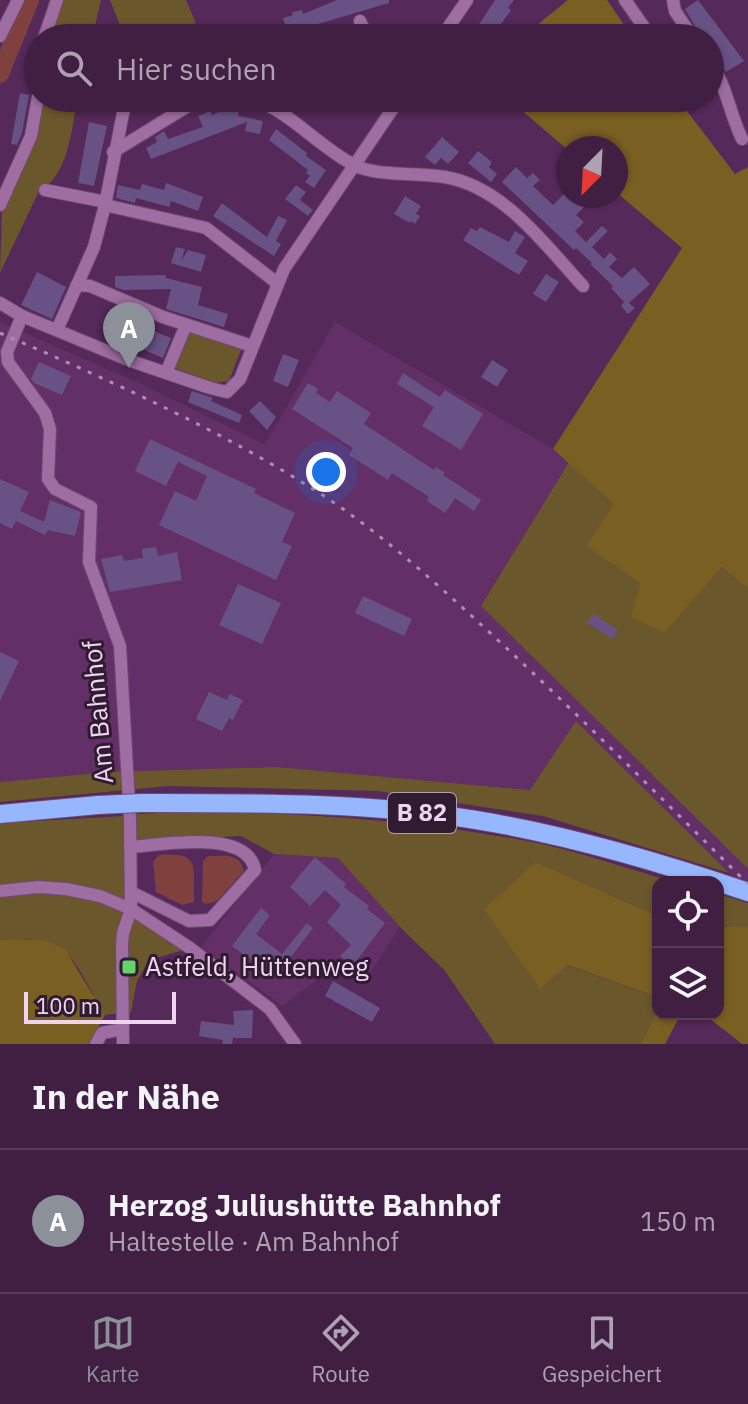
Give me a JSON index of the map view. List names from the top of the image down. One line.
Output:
{"streets":{"highway":["B 82"],"street":["Am Bahnhof"]},"places":{"transit":["Astfeld, Hüttenweg"]},"scale_bar":"100 m","north":"bottom left","page":{"search":"Hier suchen","pins":"A","scale":"100 m","heading":"In der Nähe","list":[{"mark":"A","name":"Herzog Juliushütte Bahnhof","note":"Haltestelle · Am Bahnhof","value":"150 m"}],"nav":["Karte","Route","Gespeichert"]}}
